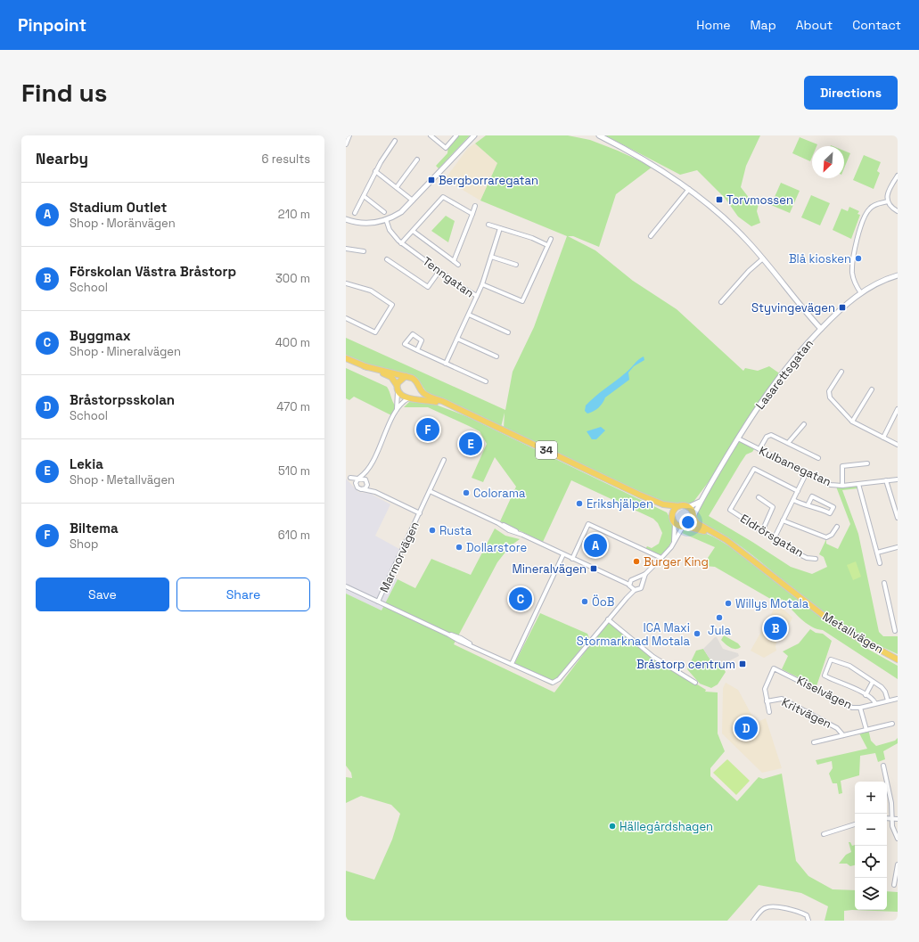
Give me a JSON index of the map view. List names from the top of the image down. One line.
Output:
{"streets":{"main road":["34","Metallvägen"],"street":["Tenngatan","Lasarettsgatan","Kulbanegatan","Eldrörsgatan","Marmorvägen","Kiselvägen","Kritvägen"]},"crossings":[["Lasarettsgatan","34"],["Lasarettsgatan","Kulbanegatan"],["Lasarettsgatan","Metallvägen"],["34","Metallvägen"],["Kiselvägen","Kritvägen"]],"places":{"transit":["Bergborraregatan","Torvmossen","Styvingevägen","Mineralvägen","Bråstorp centrum"],"other":["Blå kiosken","Colorama","Erikshjälpen","Rusta","Dollarstore","Burger King","ÖoB","Willys Motala","Jula","ICA Maxi Stormarknad Motala","Hällegårdshagen"]},"north":"bottom left","page":{"header":"Pinpoint","nav":["Home","Map","About","Contact"],"buttons":["Directions",["Save","Share"]],"title":"Find us","heading":["Nearby","6 results"],"list":[{"mark":"A","name":"Stadium Outlet","note":"Shop · Moränvägen","value":"210 m"},{"mark":"B","name":"Förskolan Västra Bråstorp","note":"School","value":"300 m"},{"mark":"C","name":"Byggmax","note":"Shop · Mineralvägen","value":"400 m"},{"mark":"D","name":"Bråstorpsskolan","note":"School","value":"470 m"},{"mark":"E","name":"Lekia","note":"Shop · Metallvägen","value":"510 m"},{"mark":"F","name":"Biltema","note":"Shop","value":"610 m"}],"pins":["F","E","A","C","B","D"],"map_buttons":["+","−"]}}
